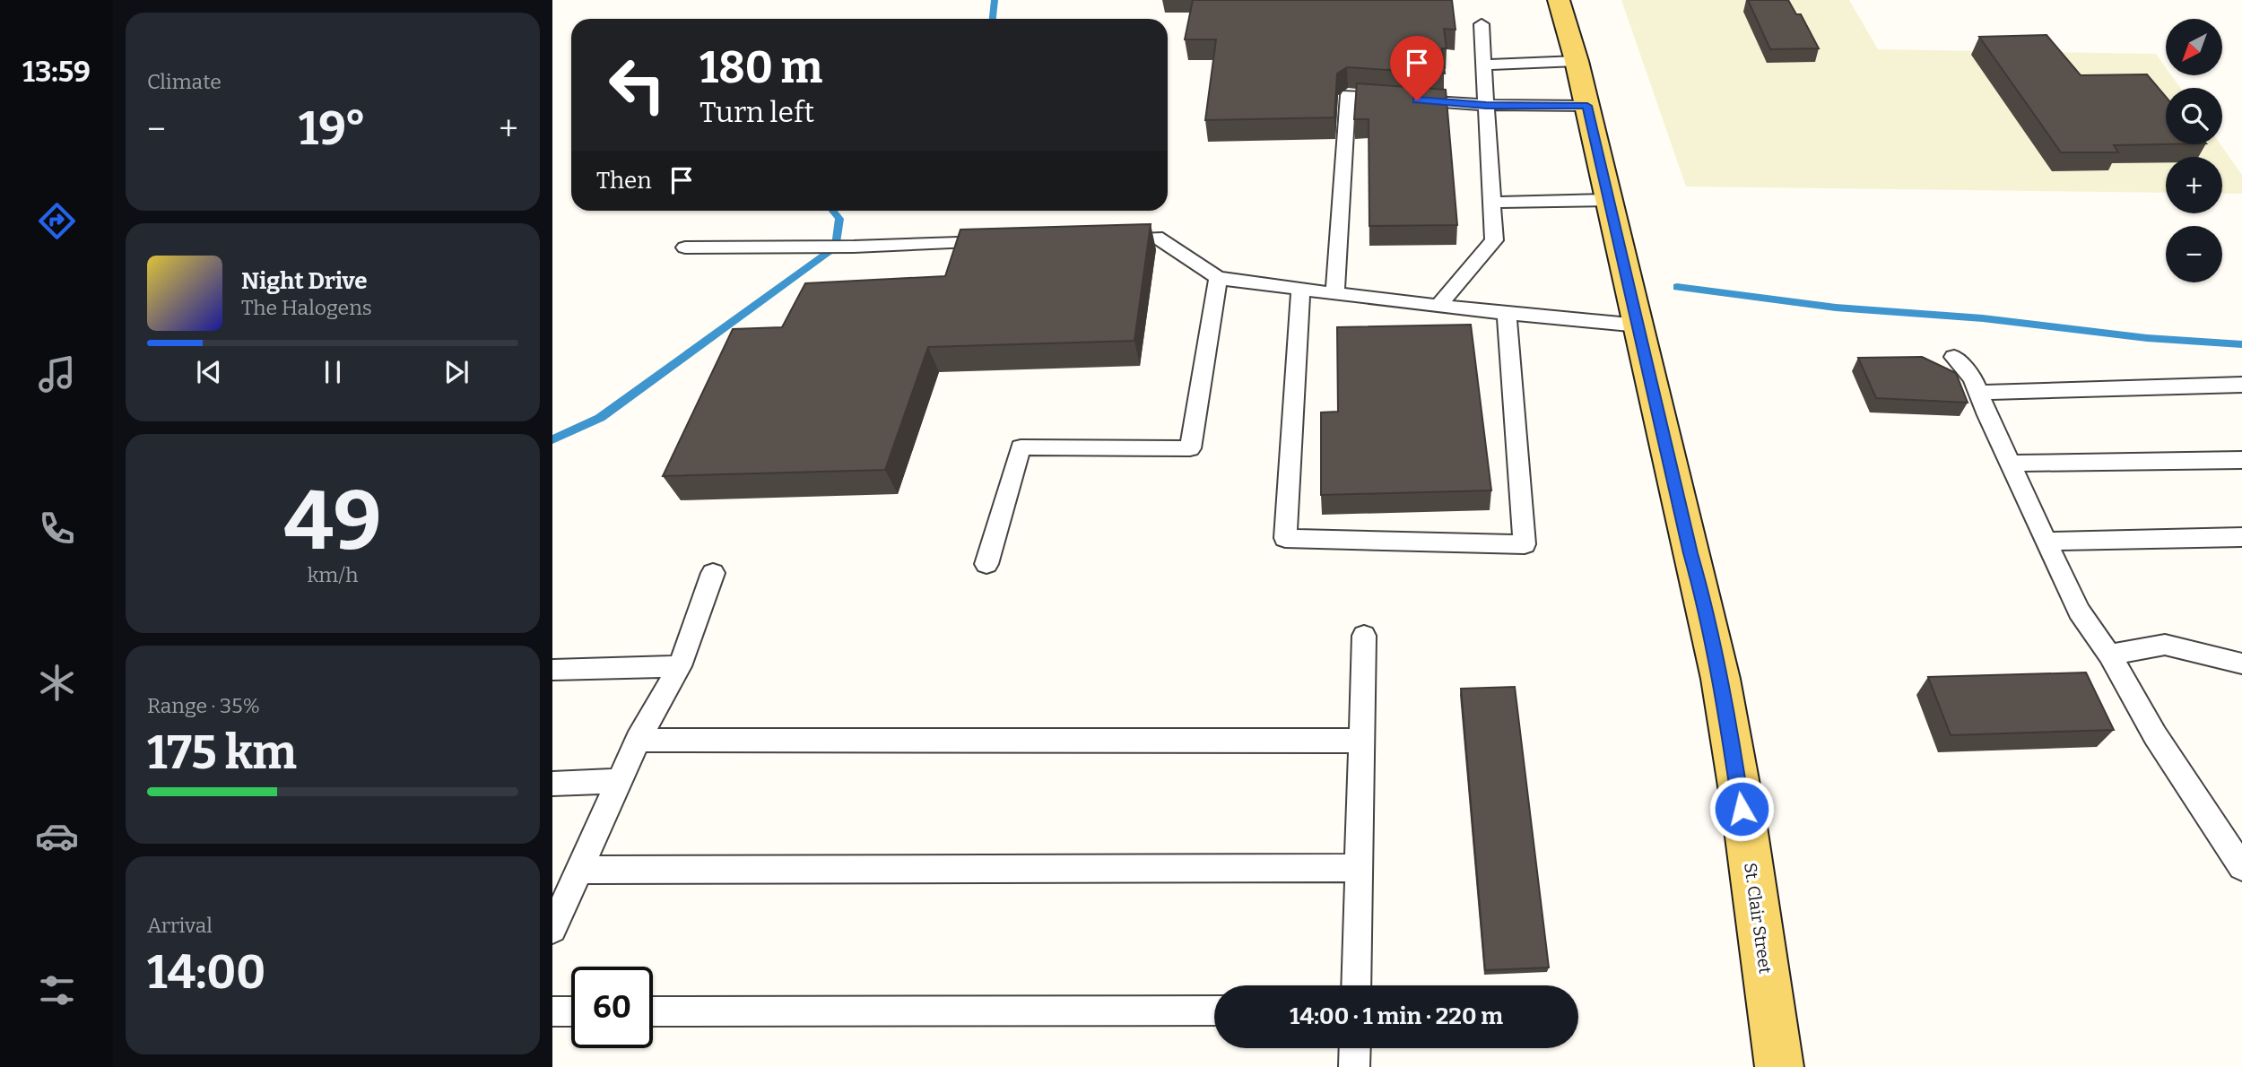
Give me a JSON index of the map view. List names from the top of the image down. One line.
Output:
{"streets":{"main road":["St. Clair Street"]},"north":"bottom left","page":{"tabs":"13:59","tile":["Climate",["49","km/h"],["Range · 35%","175 km"],["Arrival","14:00"]],"map_buttons":["+","−"],"turn":["180 m","Turn left"],"heat":["−","19°","+"],"then":"Then","song":["Night Drive","The Halogens"],"limit":"60","trip":"14:00 · 1 min · 220 m"}}
